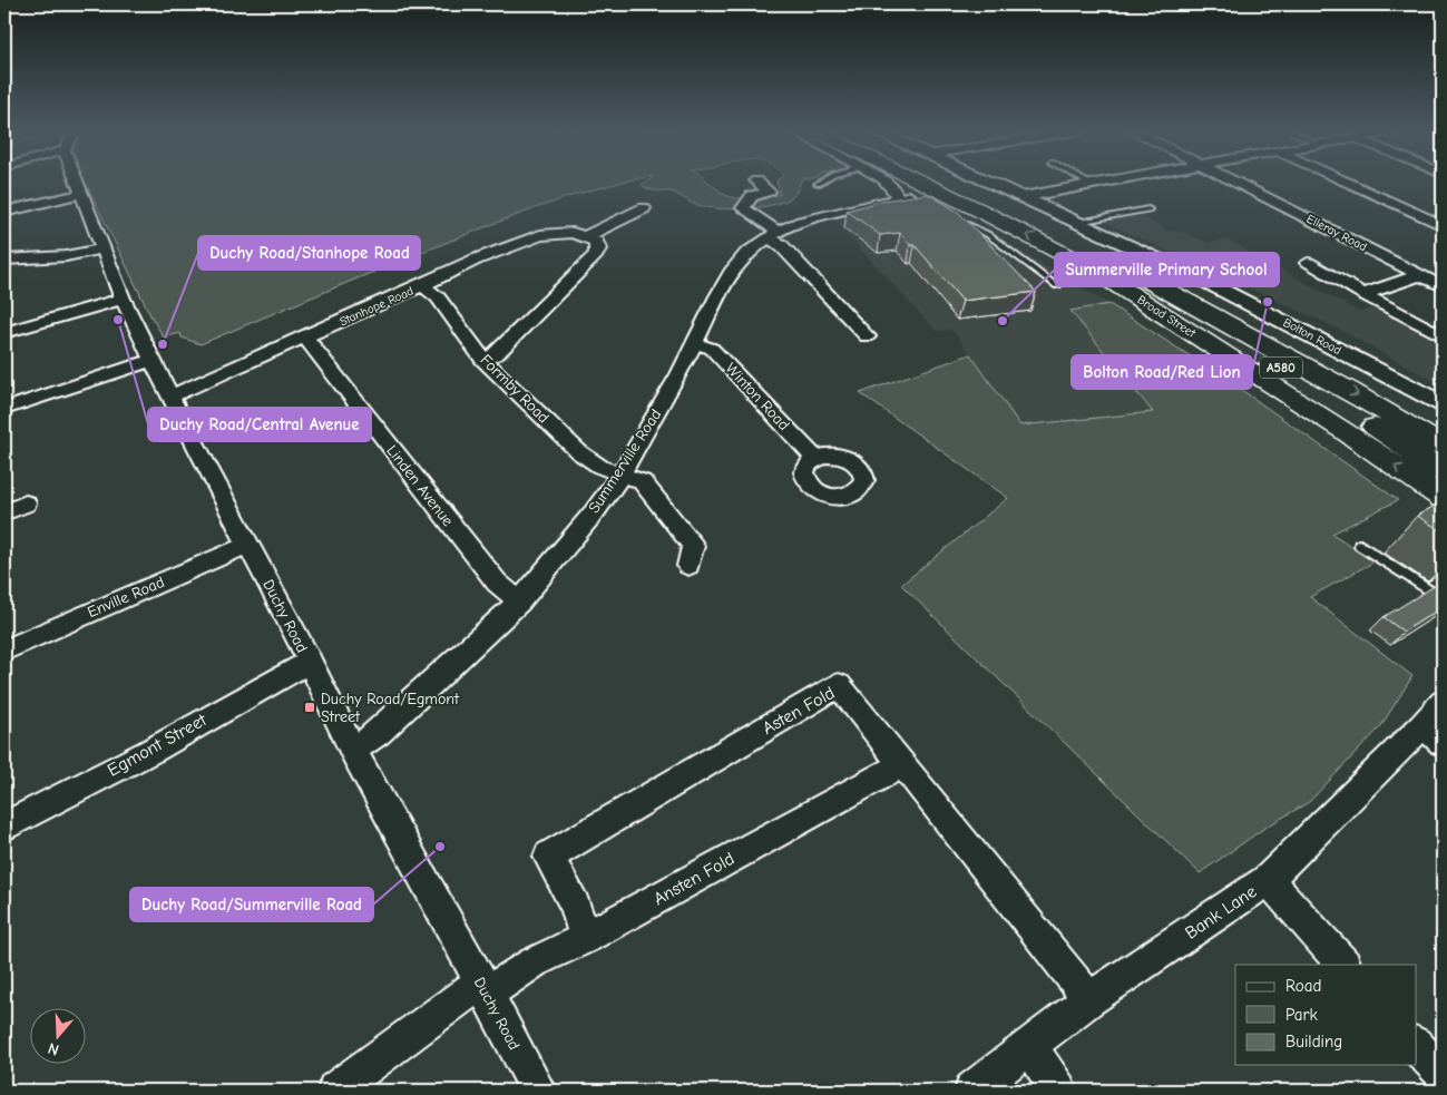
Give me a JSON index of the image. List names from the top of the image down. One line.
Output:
{"streets":{"highway":["Broad Street","A580"],"street":["Elleray Road","Stanhope Road","Bolton Road","Formby Road","Winton Road","Summerville Road","Linden Avenue","Enville Road","Duchy Road","Asten Fold","Egmont Street","Ansten Fold","Bank Lane"]},"crossings":[["Stanhope Road","Formby Road"],["Stanhope Road","Linden Avenue"],["Stanhope Road","Duchy Road"],["Formby Road","Summerville Road"],["Winton Road","Summerville Road"],["Summerville Road","Linden Avenue"],["Summerville Road","Duchy Road"],["Enville Road","Duchy Road"],["Duchy Road","Egmont Street"],["Duchy Road","Ansten Fold"],["Asten Fold","Ansten Fold"],["Asten Fold","Bank Lane"]],"places":{"other":["Bolton Road/Red Lion","Duchy Road/Central Avenue","Summerville Primary School","Duchy Road/Stanhope Road","Duchy Road/Summerville Road"],"transit":["Duchy Road/Egmont Street"]},"legend":["Road","Park","Building"],"north":"bottom"}
